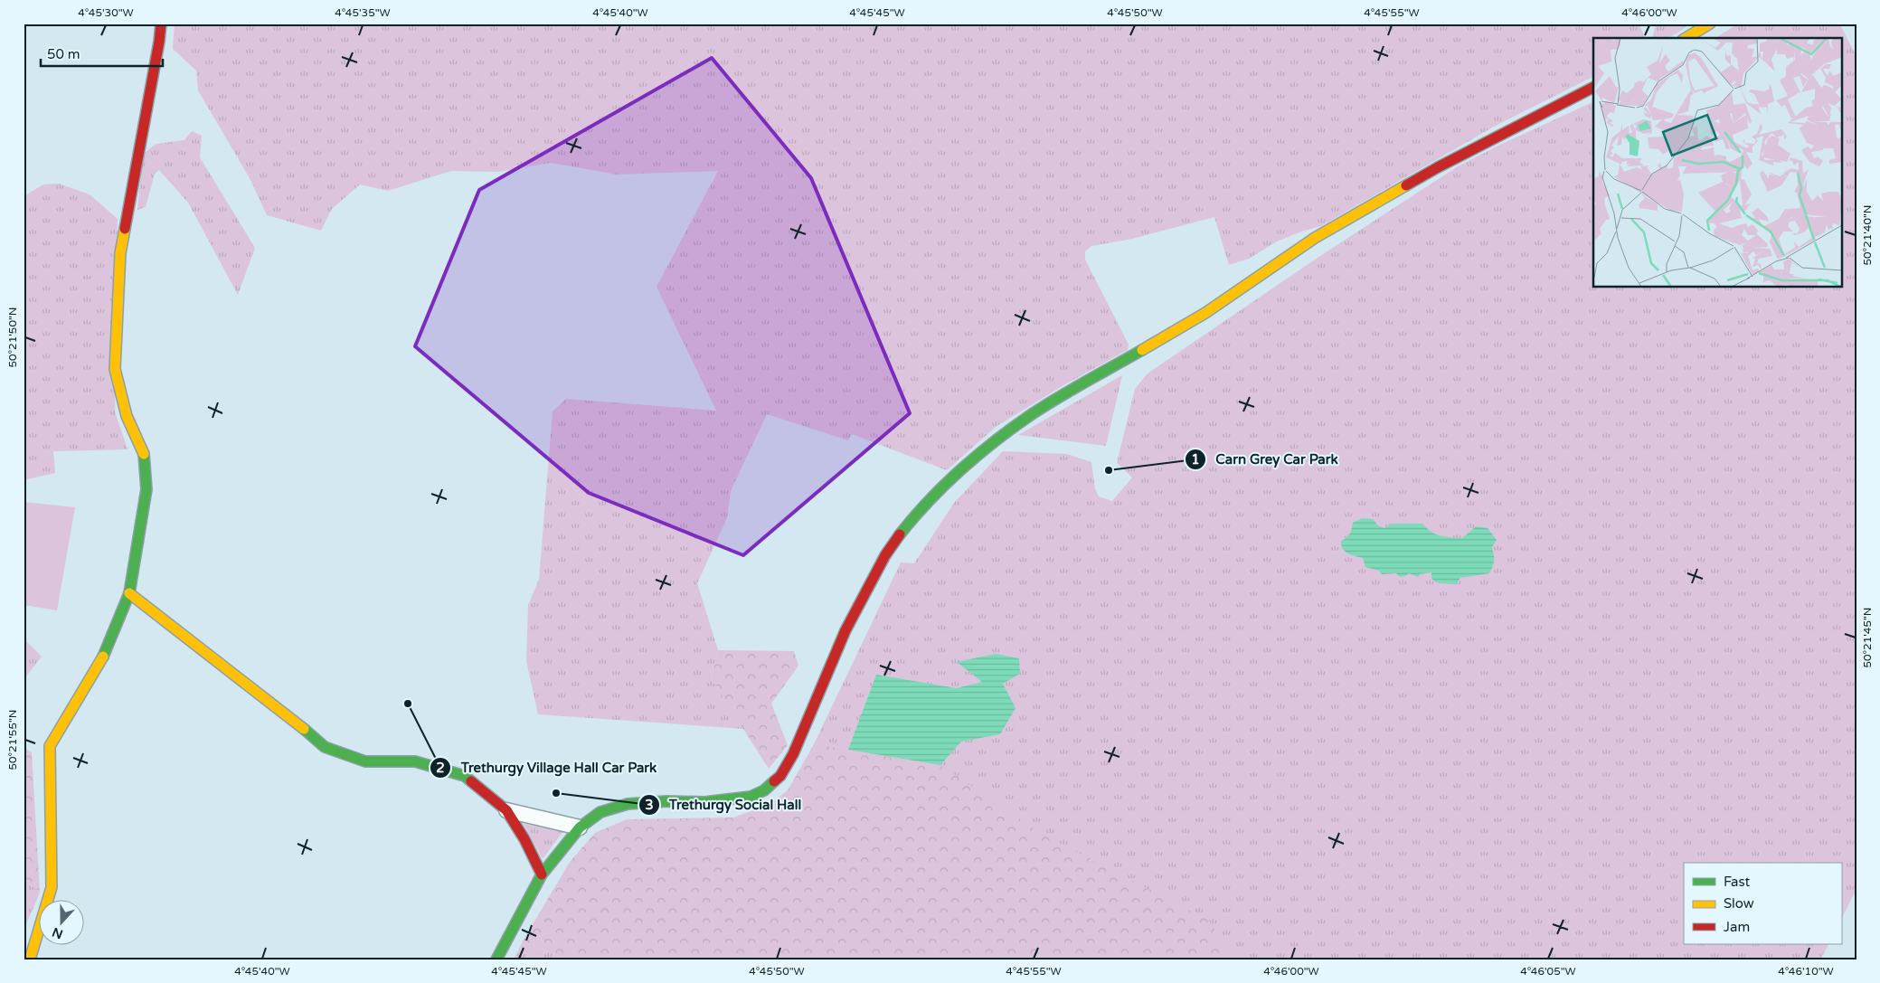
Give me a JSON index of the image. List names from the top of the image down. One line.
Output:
{"places":["Carn Grey Car Park","Trethurgy Village Hall Car Park","Trethurgy Social Hall"],"legend":["Fast","Slow","Jam"],"scale_bar":"50 m","north":"bottom","coordinates":["4°45'30\"W","4°45'35\"W","4°45'40\"W","4°45'45\"W","4°45'50\"W","4°45'55\"W","4°46'00\"W","50°21'40\"N","50°21'50\"N","50°21'45\"N","50°21'55\"N","4°46'05\"W","4°46'10\"W"]}
